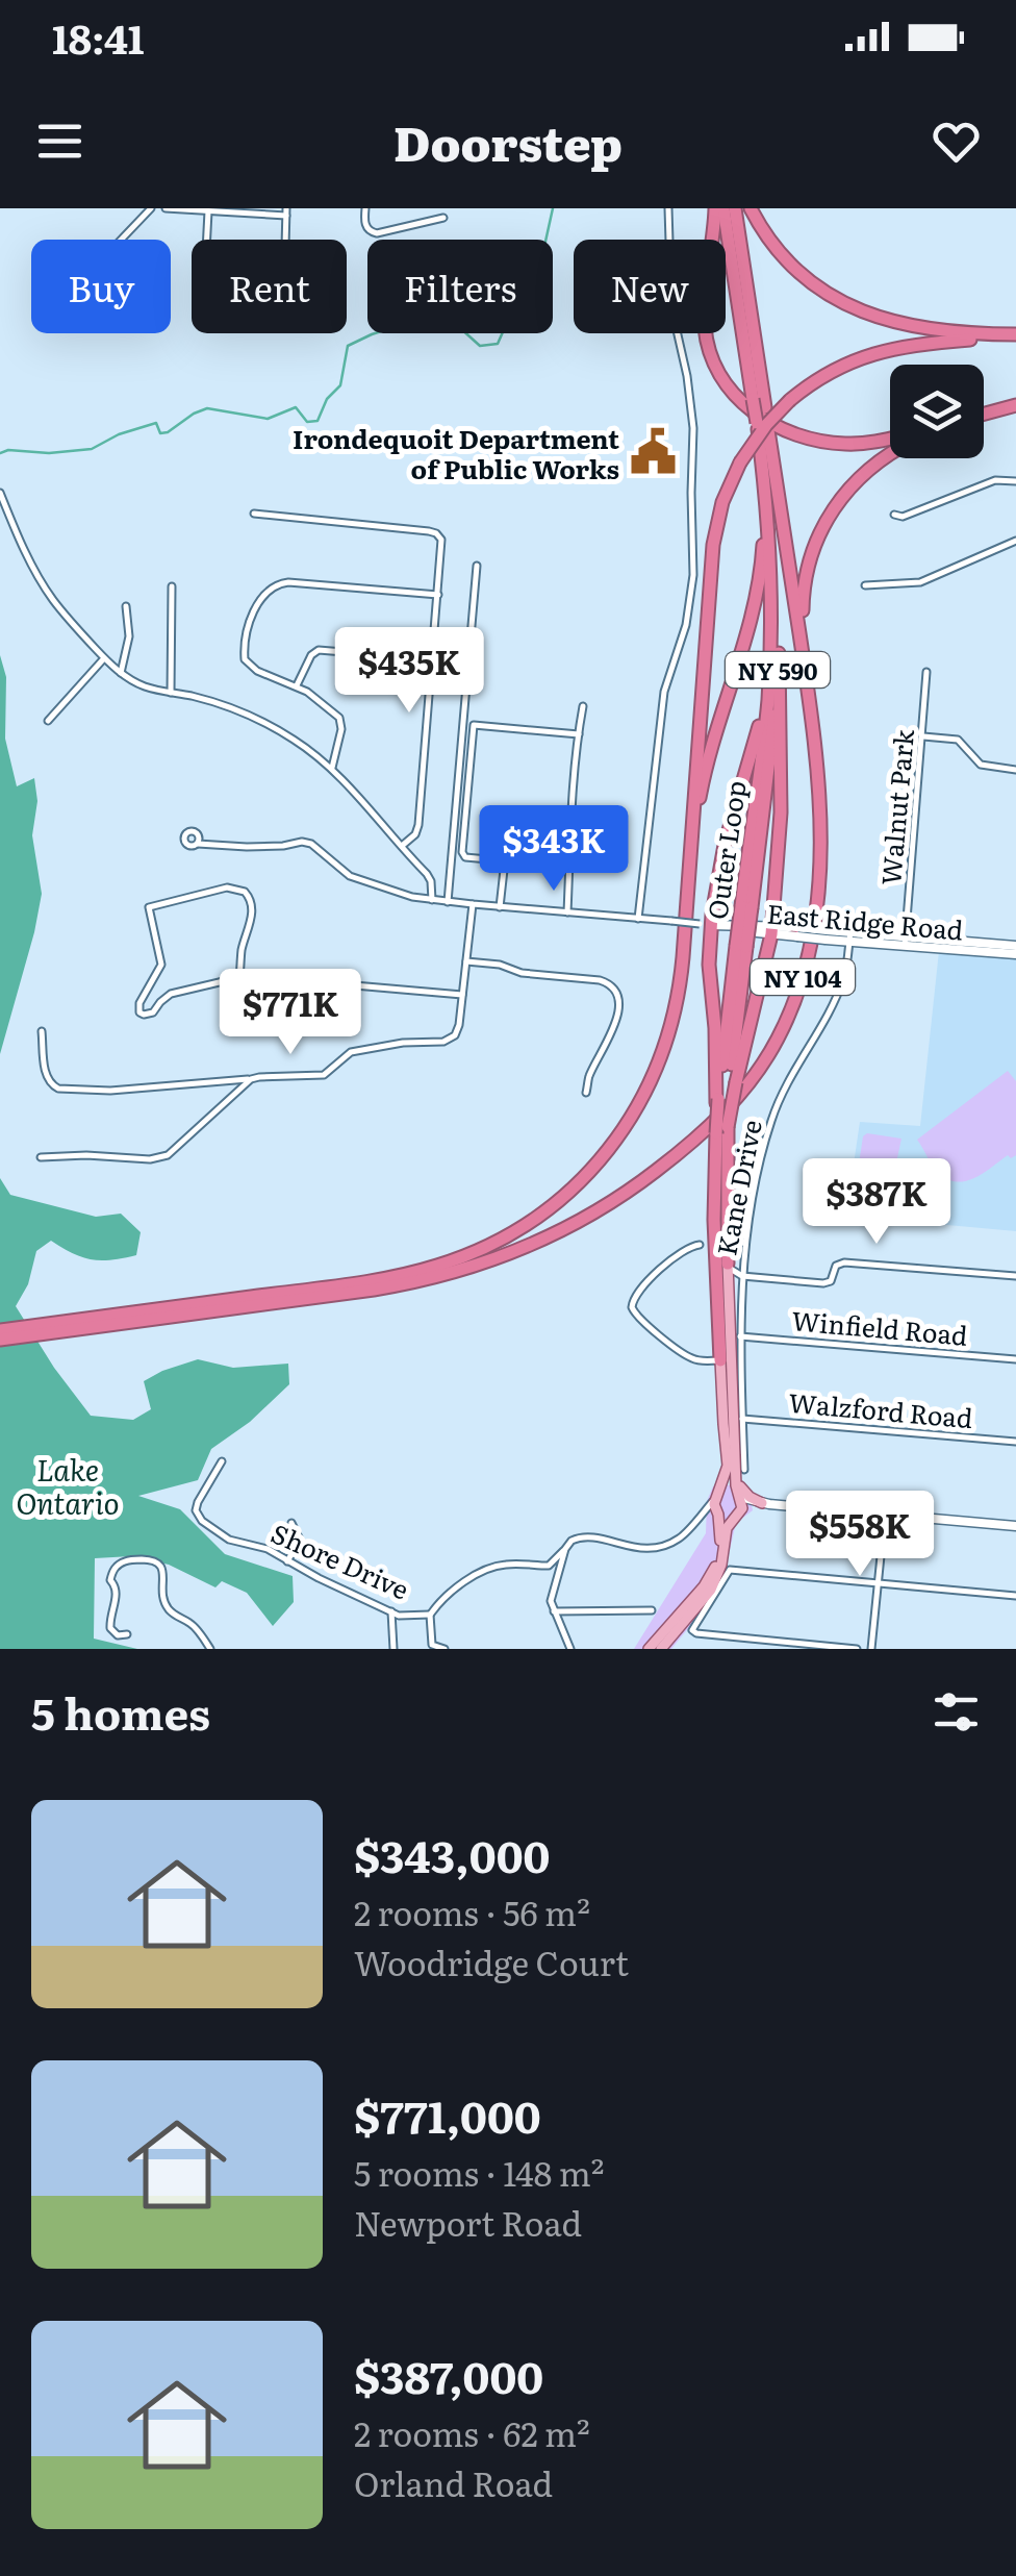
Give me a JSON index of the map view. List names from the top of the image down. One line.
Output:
{"streets":{"highway":["NY 590","Outer Loop","NY 104"],"main road":["East Ridge Road"],"street":["Walnut Park","Kane Drive","Winfield Road","Walzford Road","Shore Drive"]},"crossings":[["Walnut Park","East Ridge Road"],["Outer Loop","Kane Drive"],["East Ridge Road","Kane Drive"],["Kane Drive","Winfield Road"],["Kane Drive","Walzford Road"]],"water":["Lake Ontario"],"places":{"public building":["Irondequoit Department of Public Works"]},"page":{"status":"18:41","header":"Doorstep","chip":["Buy","Rent","Filters","New"],"price":["$435K","$343K","$771K","$387K","$558K"],"heading":"5 homes","list":[{"name":"$343,000","note":"2 rooms · 56 m² · Woodridge Court"},{"name":"$771,000","note":"5 rooms · 148 m² · Newport Road"},{"name":"$387,000","note":"2 rooms · 62 m² · Orland Road"}]}}
